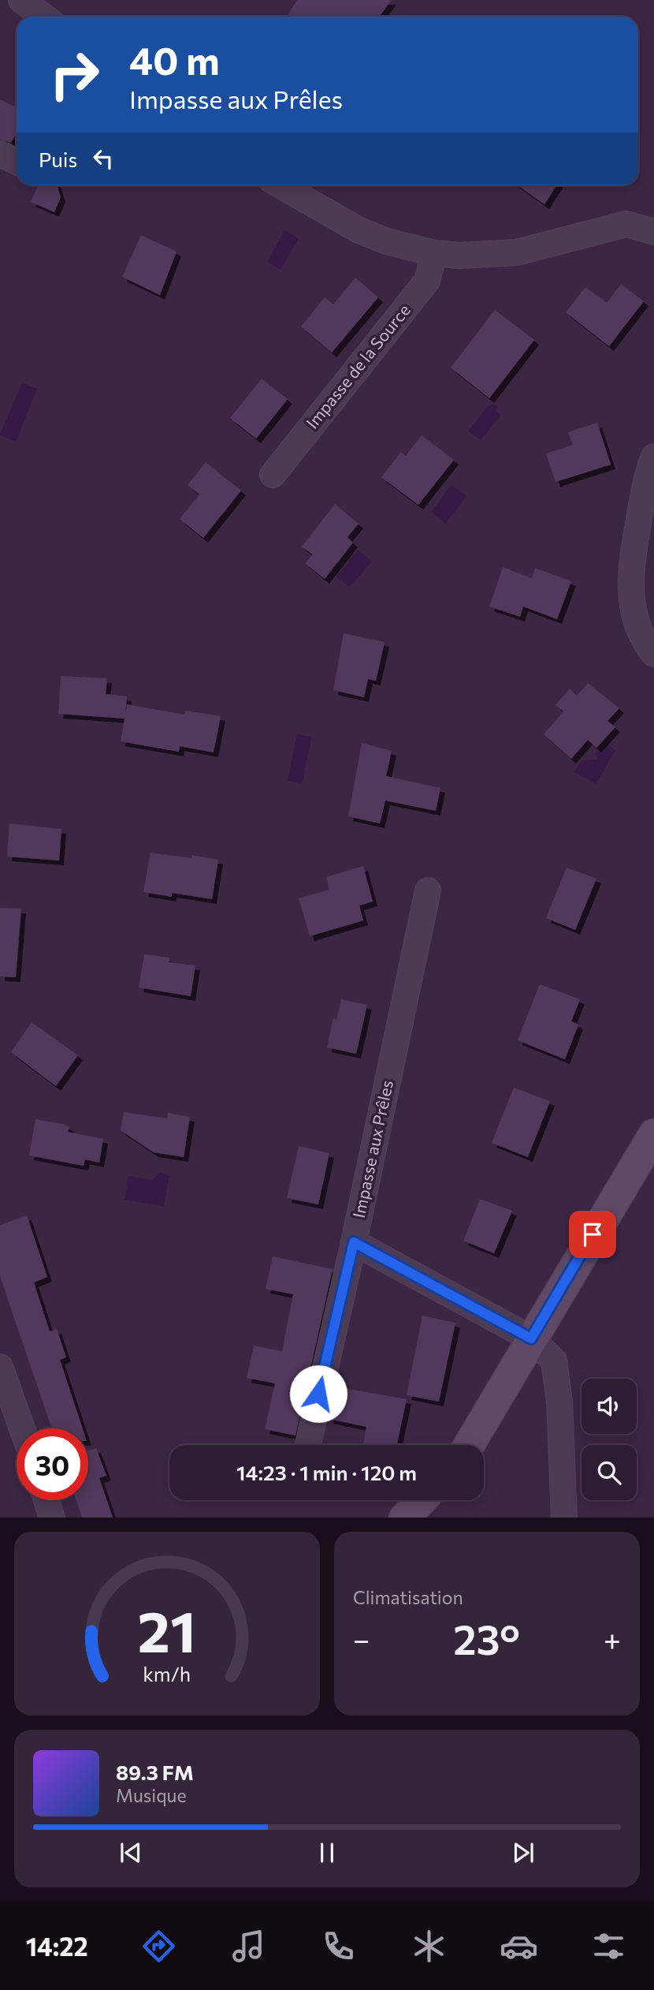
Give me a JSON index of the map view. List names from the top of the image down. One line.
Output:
{"streets":{"street":["Impasse de la Source","Impasse aux Prêles"]},"page":{"turn":["40 m","Impasse aux Prêles"],"then":"Puis","limit":"30","trip":"14:23 · 1 min · 120 m","tile":"Climatisation","heat":["−","23°","+"],"song":["89.3 FM","Musique"],"tabs":"14:22","gauge":["21","km/h"]}}
